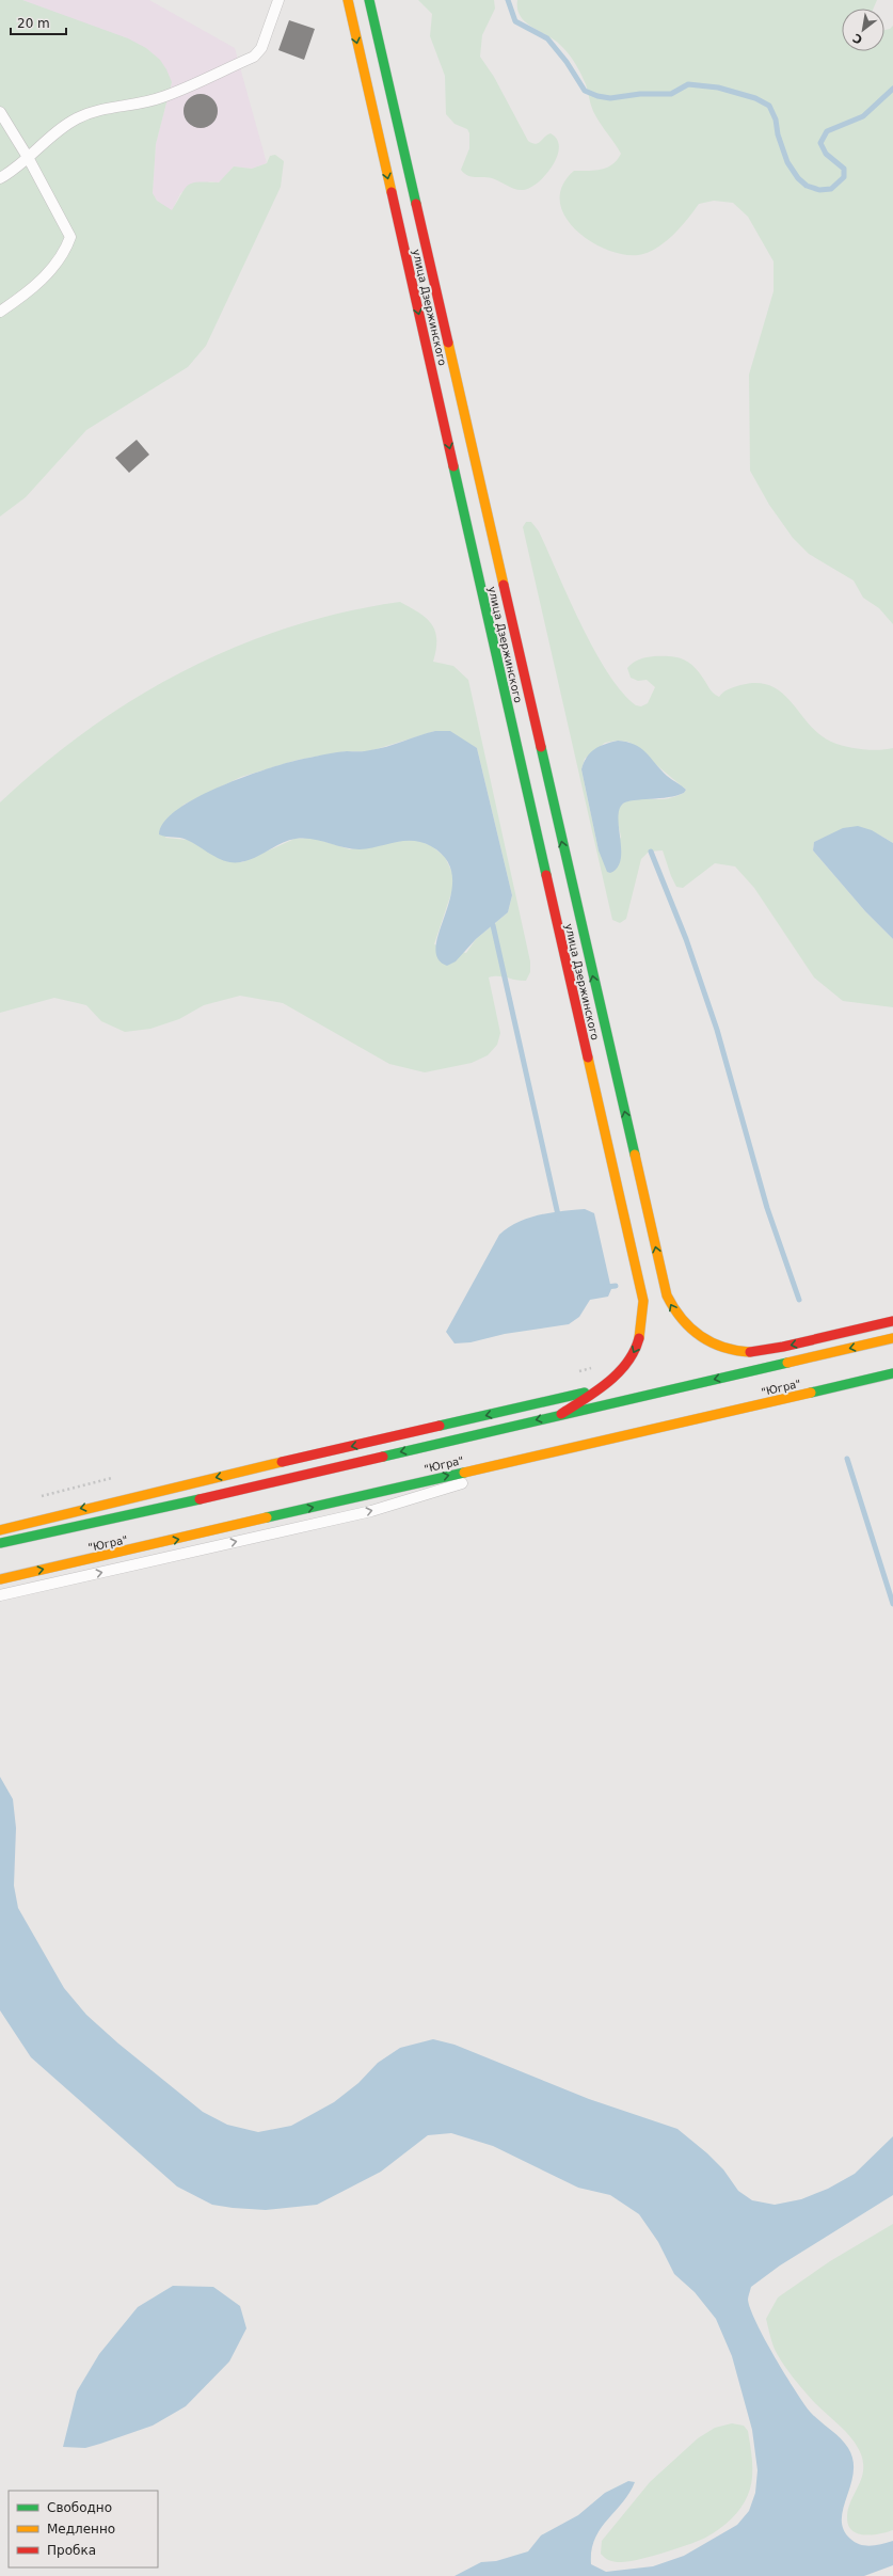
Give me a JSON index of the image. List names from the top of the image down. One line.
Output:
{"streets":{"main road":["улица Дзержинского","\"Югра\""]},"crossings":[["улица Дзержинского","\"Югра\""]],"legend":["Свободно","Медленно","Пробка"],"scale_bar":"20 m","north":"bottom left"}
